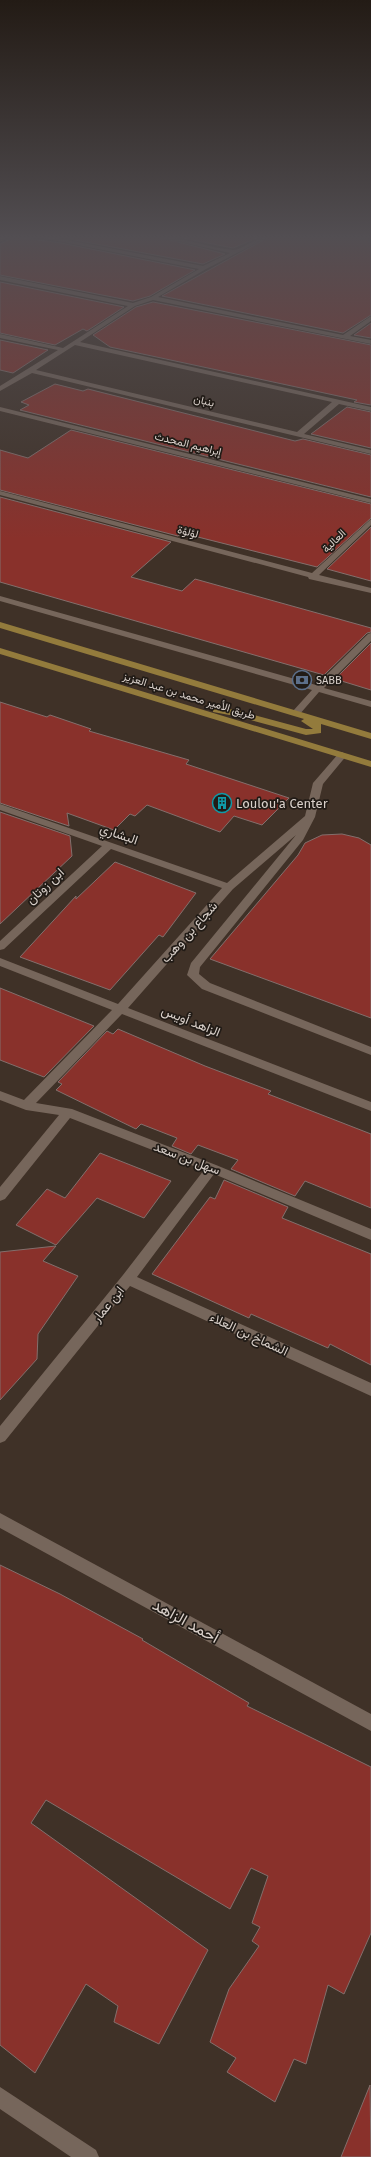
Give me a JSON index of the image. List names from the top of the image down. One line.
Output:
{"streets":{"main road":["طريق الأمير محمد بن عبد العزيز"],"street":["بنبان","إبراهيم المحدث","لؤلؤة","العالية","البشاري","ابن زوتان","شجاع بن وهب","الزاهد أويس","سهل بن سعد","ابن عمار","الشماخ بن العلاء","أحمد الزاهد"]},"crossings":[["لؤلؤة","العالية"],["البشاري","ابن زوتان"],["البشاري","شجاع بن وهب"],["شجاع بن وهب","الزاهد أويس"],["شجاع بن وهب","سهل بن سعد"],["سهل بن سعد","ابن عمار"],["ابن عمار","الشماخ بن العلاء"]],"places":{"bank":["SABB"],"building":["Loulou'a Center"]}}
